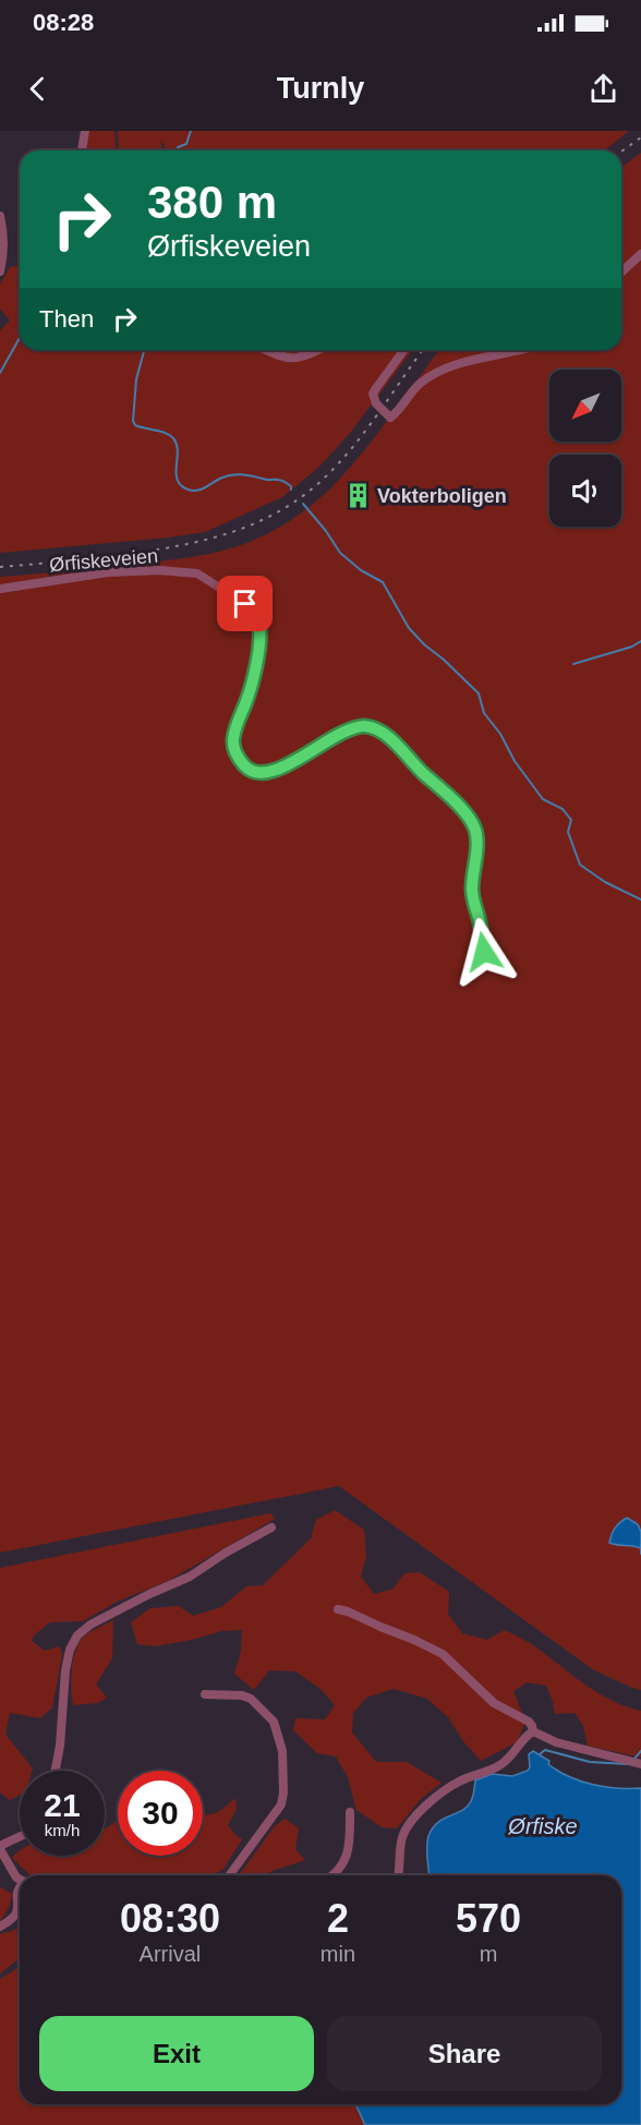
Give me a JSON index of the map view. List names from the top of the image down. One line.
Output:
{"streets":{"street":["Ørfiskeveien"]},"water":["Ørfiske"],"places":{"building":["Vokterboligen"]},"north":"bottom left","page":{"status":"08:28","header":"Turnly","turn":["380 m","Ørfiskeveien"],"then":"Then","speed":"21 km/h","limit":"30","eta":["08:30","Arrival","2","min","570","m"],"buttons":["Exit","Share"]}}
